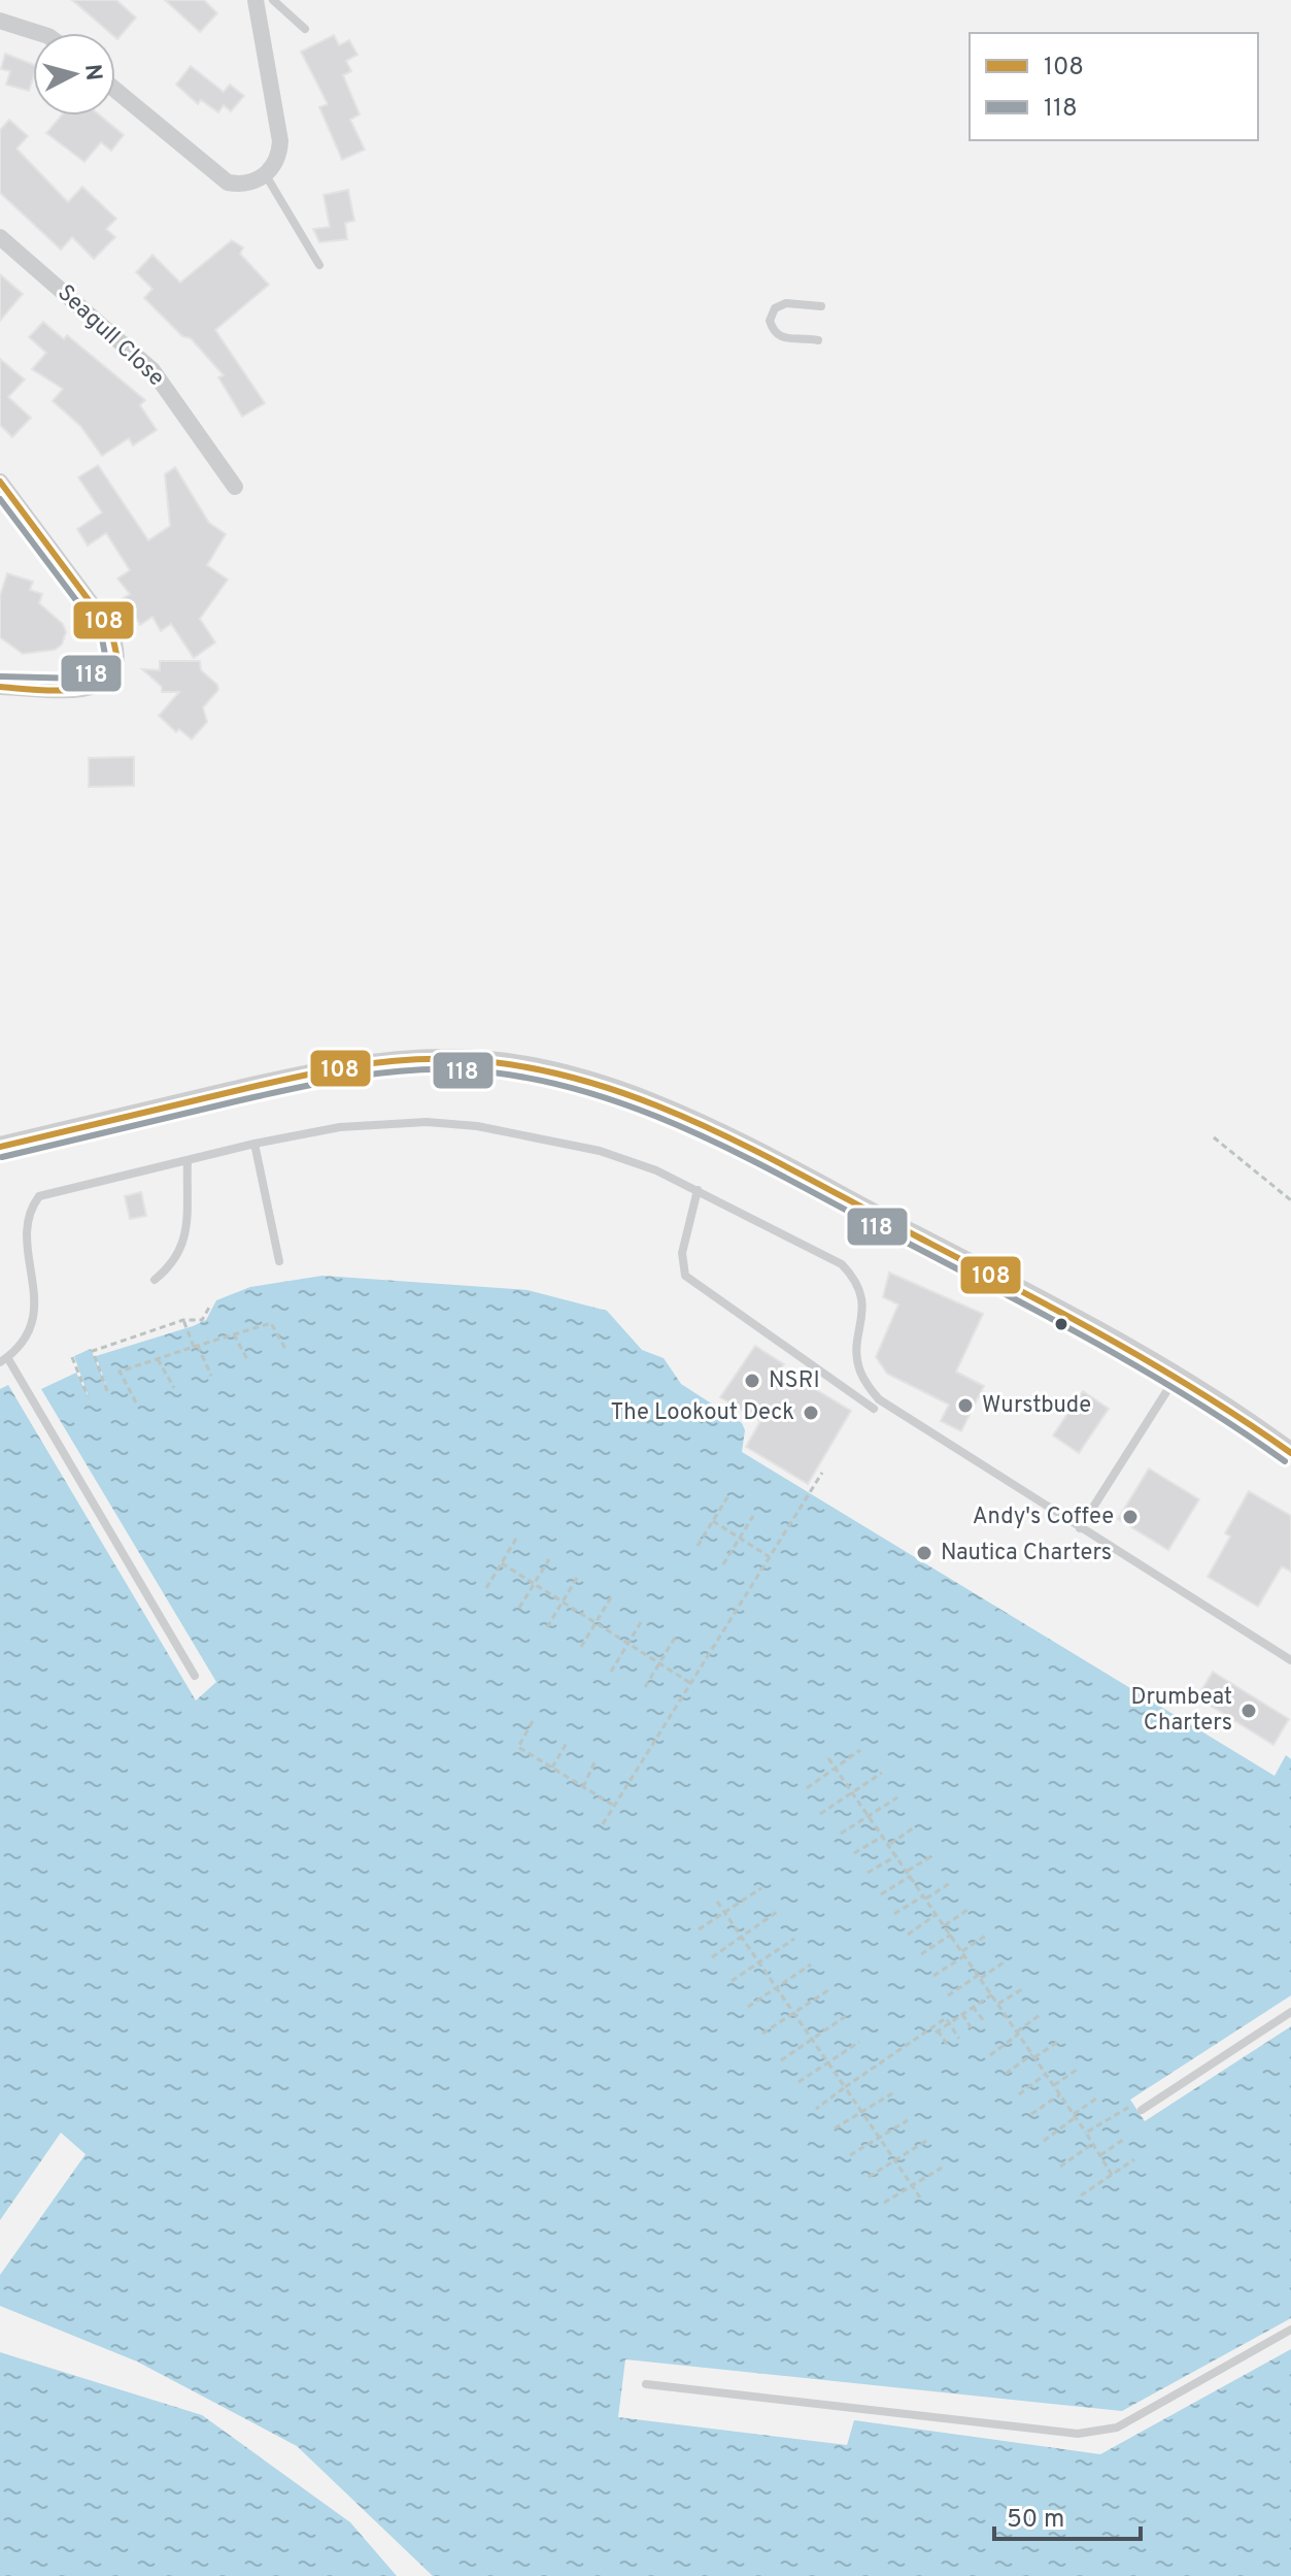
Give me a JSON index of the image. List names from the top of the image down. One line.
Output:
{"streets":{"street":["Seagull Close"]},"places":["NSRI","Wurstbude","The Lookout Deck","Andy's Coffee","Nautica Charters","Drumbeat Charters"],"lines":["transit line 108","transit line 118"],"legend":["108","118"],"scale_bar":"50 m","north":"right"}
